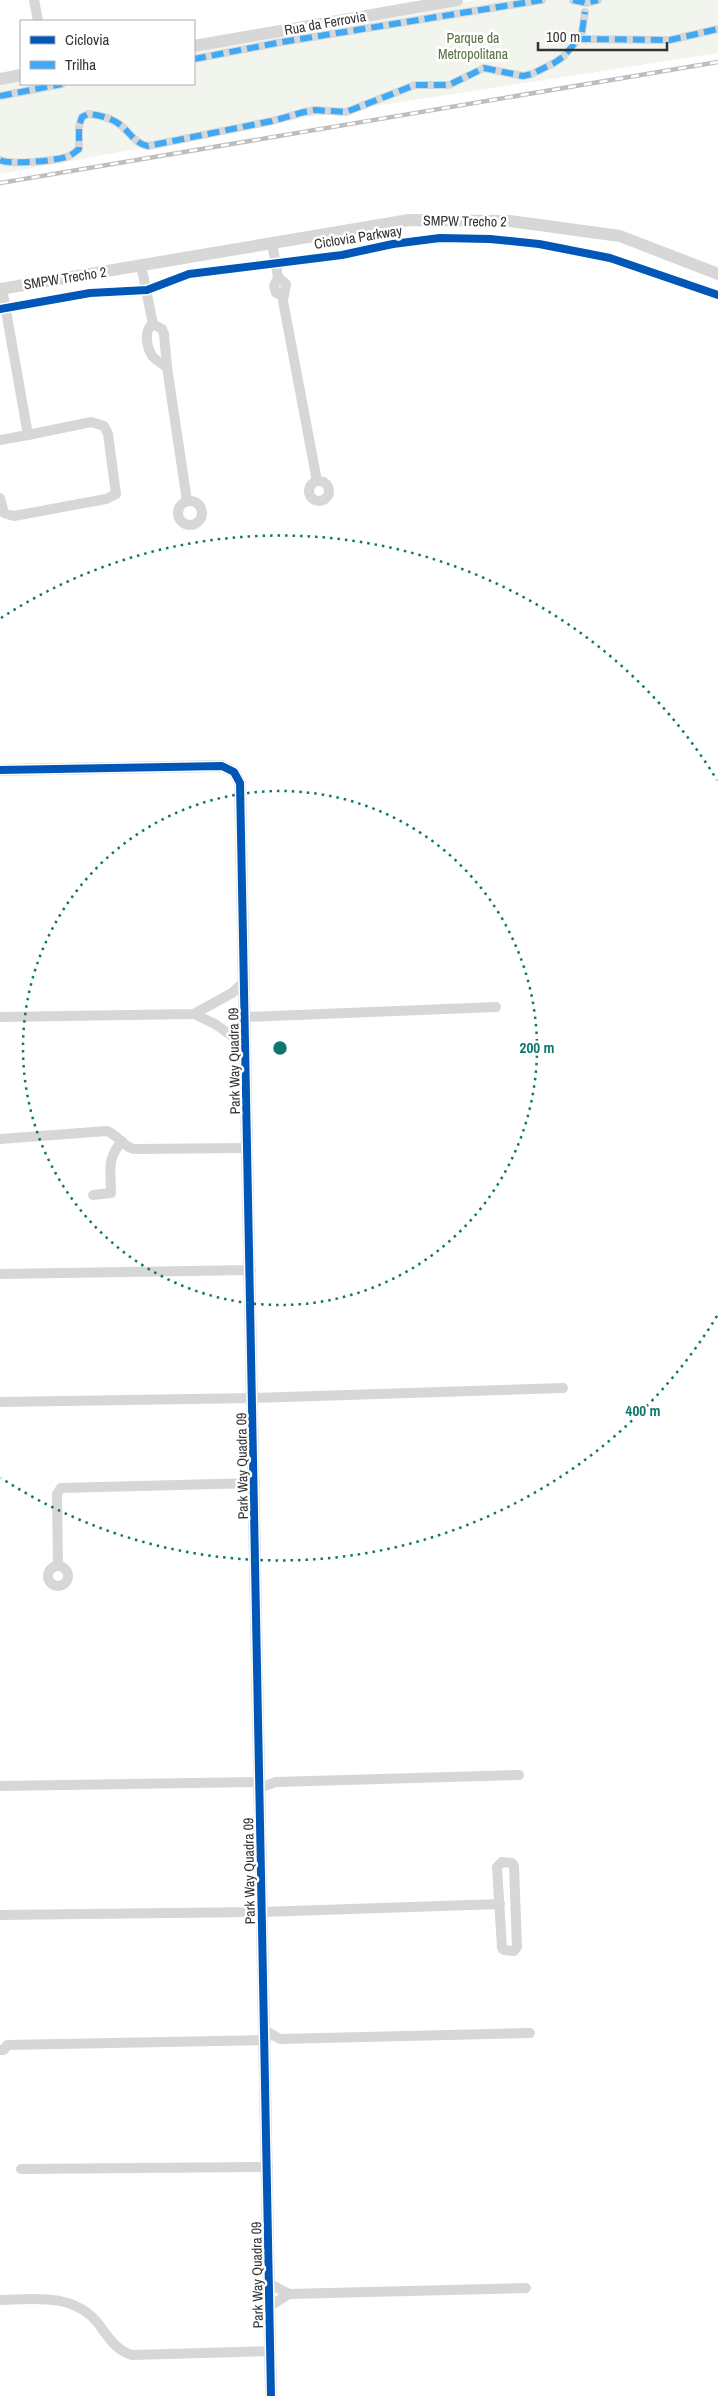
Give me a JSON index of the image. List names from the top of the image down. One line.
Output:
{"streets":{"street":["Rua da Ferrovia","SMPW Trecho 2","Park Way Quadra 09"],"cycle path":["Ciclovia Parkway"]},"parks":["Parque da Metropolitana"],"legend":["Ciclovia","Trilha"],"scale_bar":"100 m","rings":["200 m","400 m"]}
